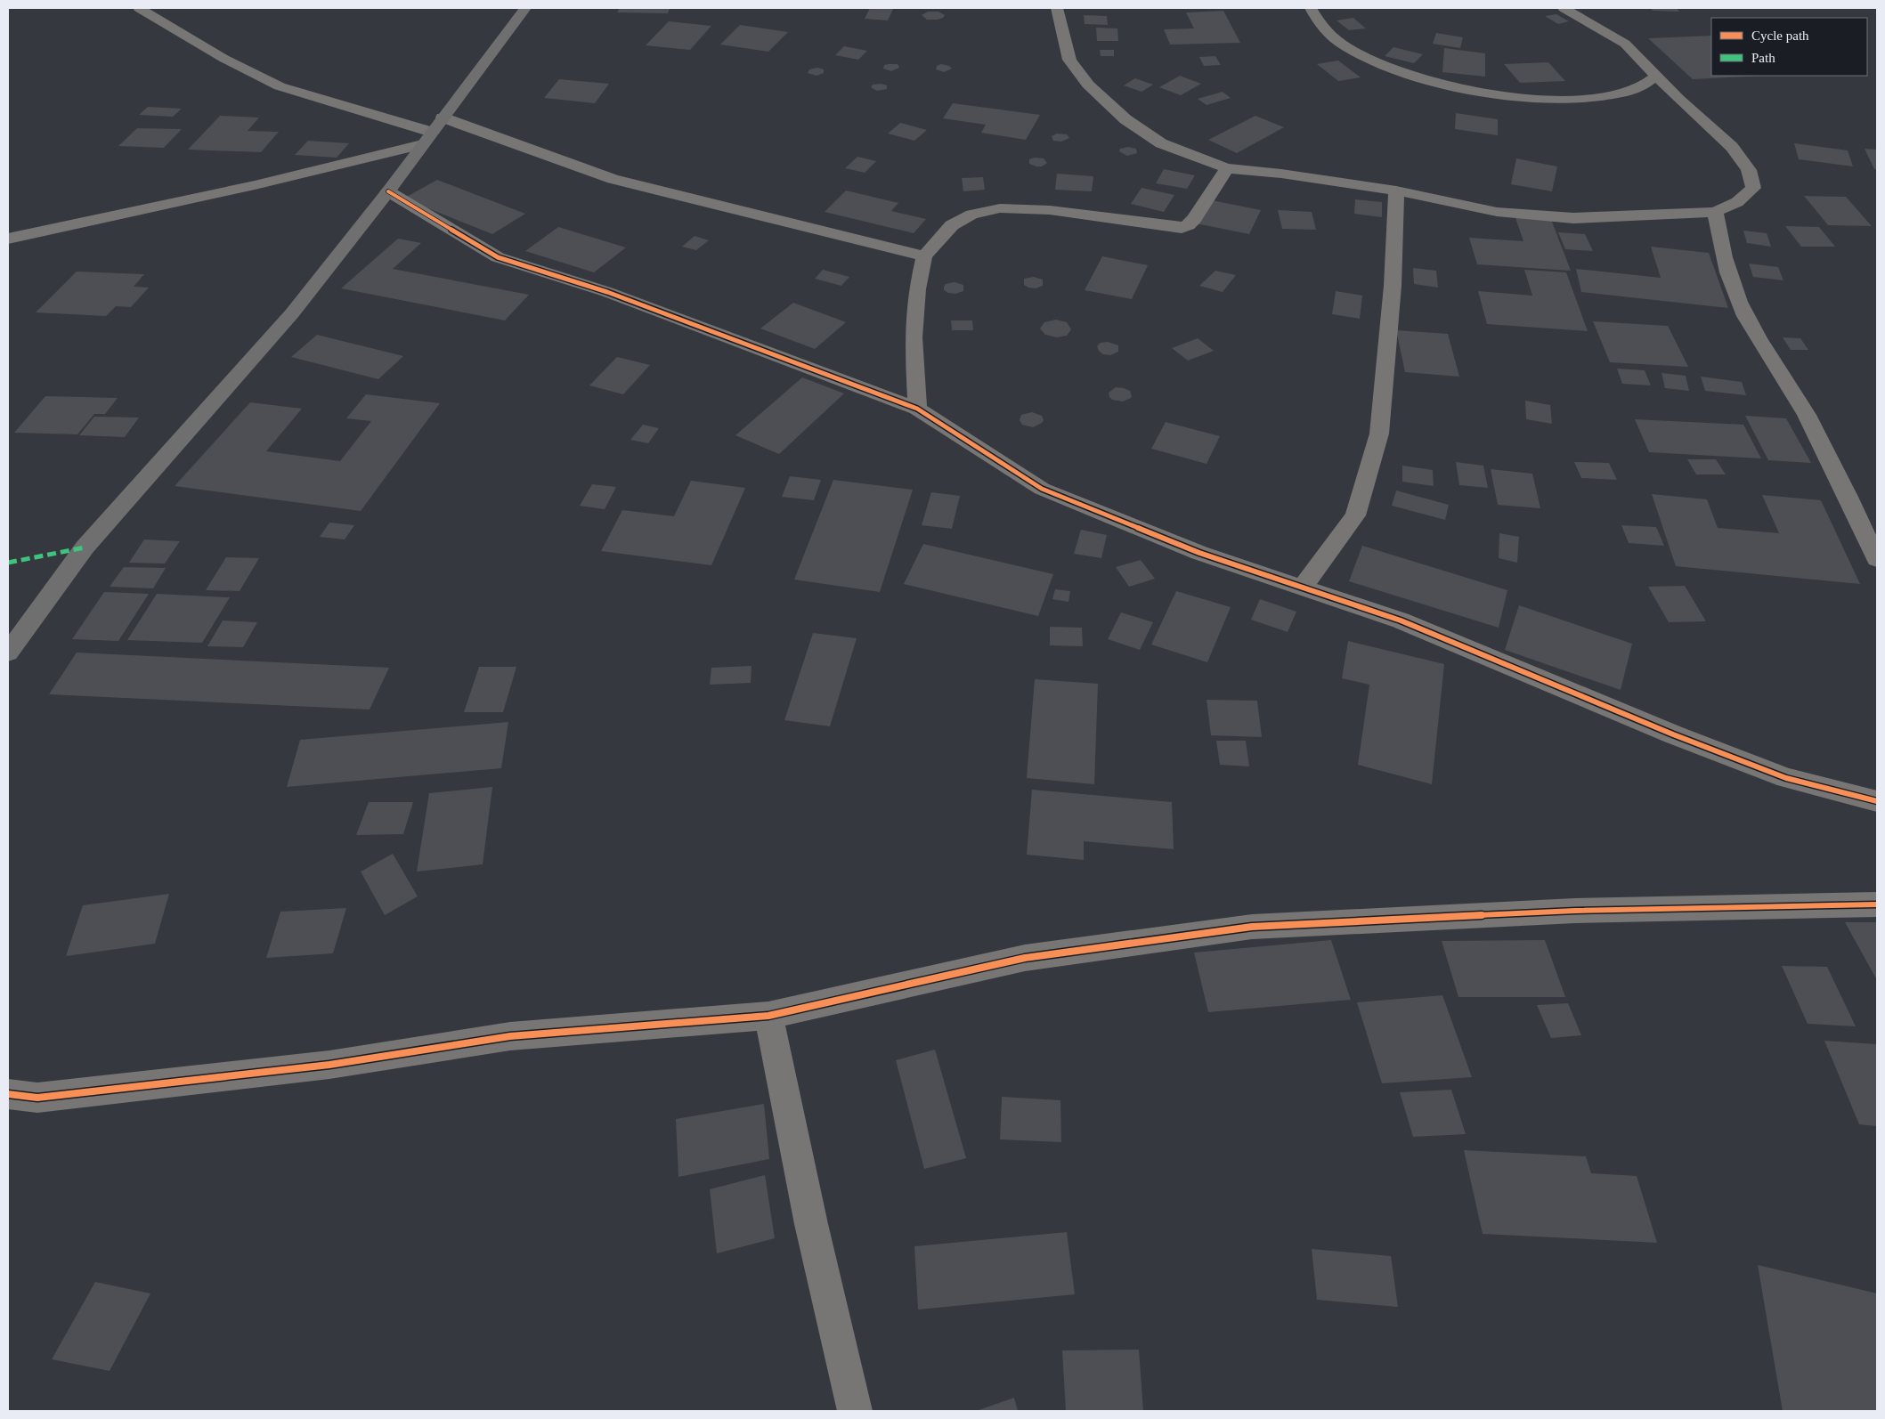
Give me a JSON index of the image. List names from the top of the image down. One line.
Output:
{"legend":["Cycle path","Path"]}
